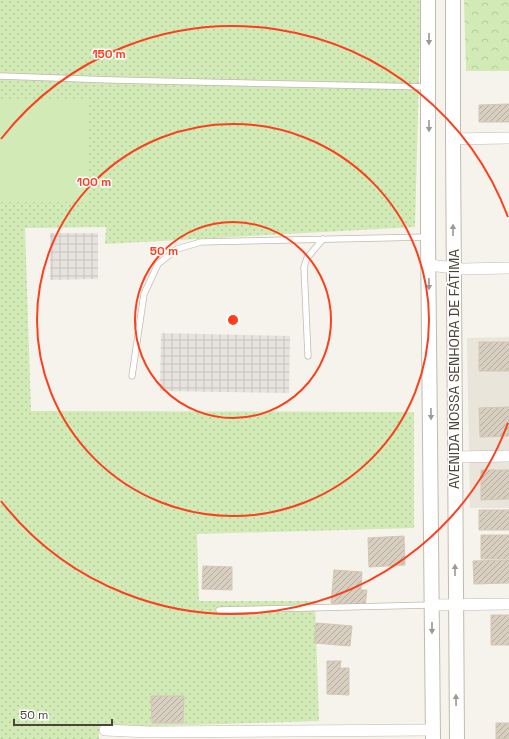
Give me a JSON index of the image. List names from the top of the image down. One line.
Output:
{"streets":{"street":["AVENIDA NOSSA SENHORA DE FÁTIMA"]},"scale_bar":"50 m","rings":["150 m","100 m","50 m"]}
